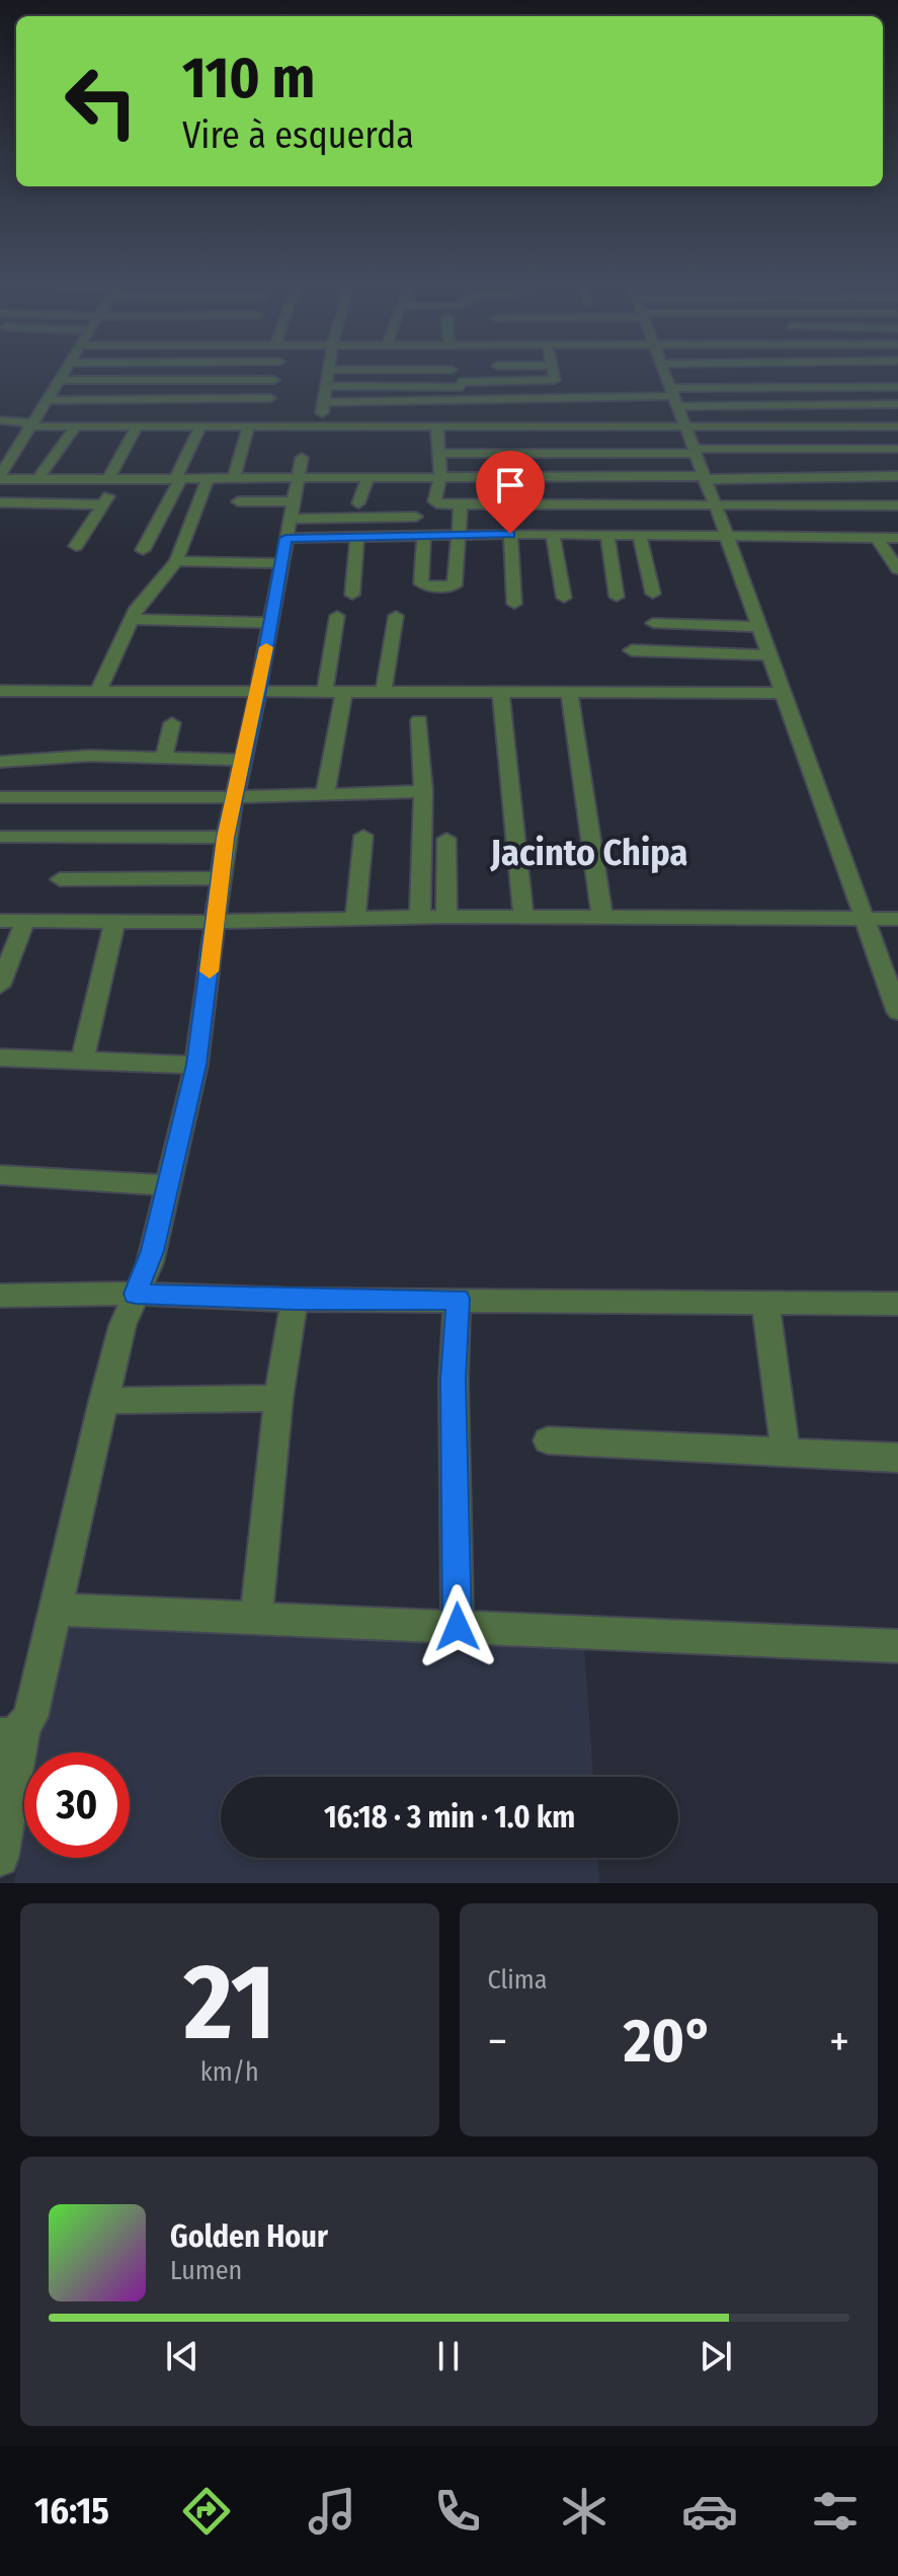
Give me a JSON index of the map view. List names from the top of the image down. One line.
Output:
{"districts":["Jacinto Chipa"],"page":{"turn":["110 m","Vire à esquerda"],"limit":"30","trip":"16:18 · 3 min · 1.0 km","tile":[["21","km/h"],"Clima"],"heat":["−","20°","+"],"song":["Golden Hour","Lumen"],"tabs":"16:15"}}
